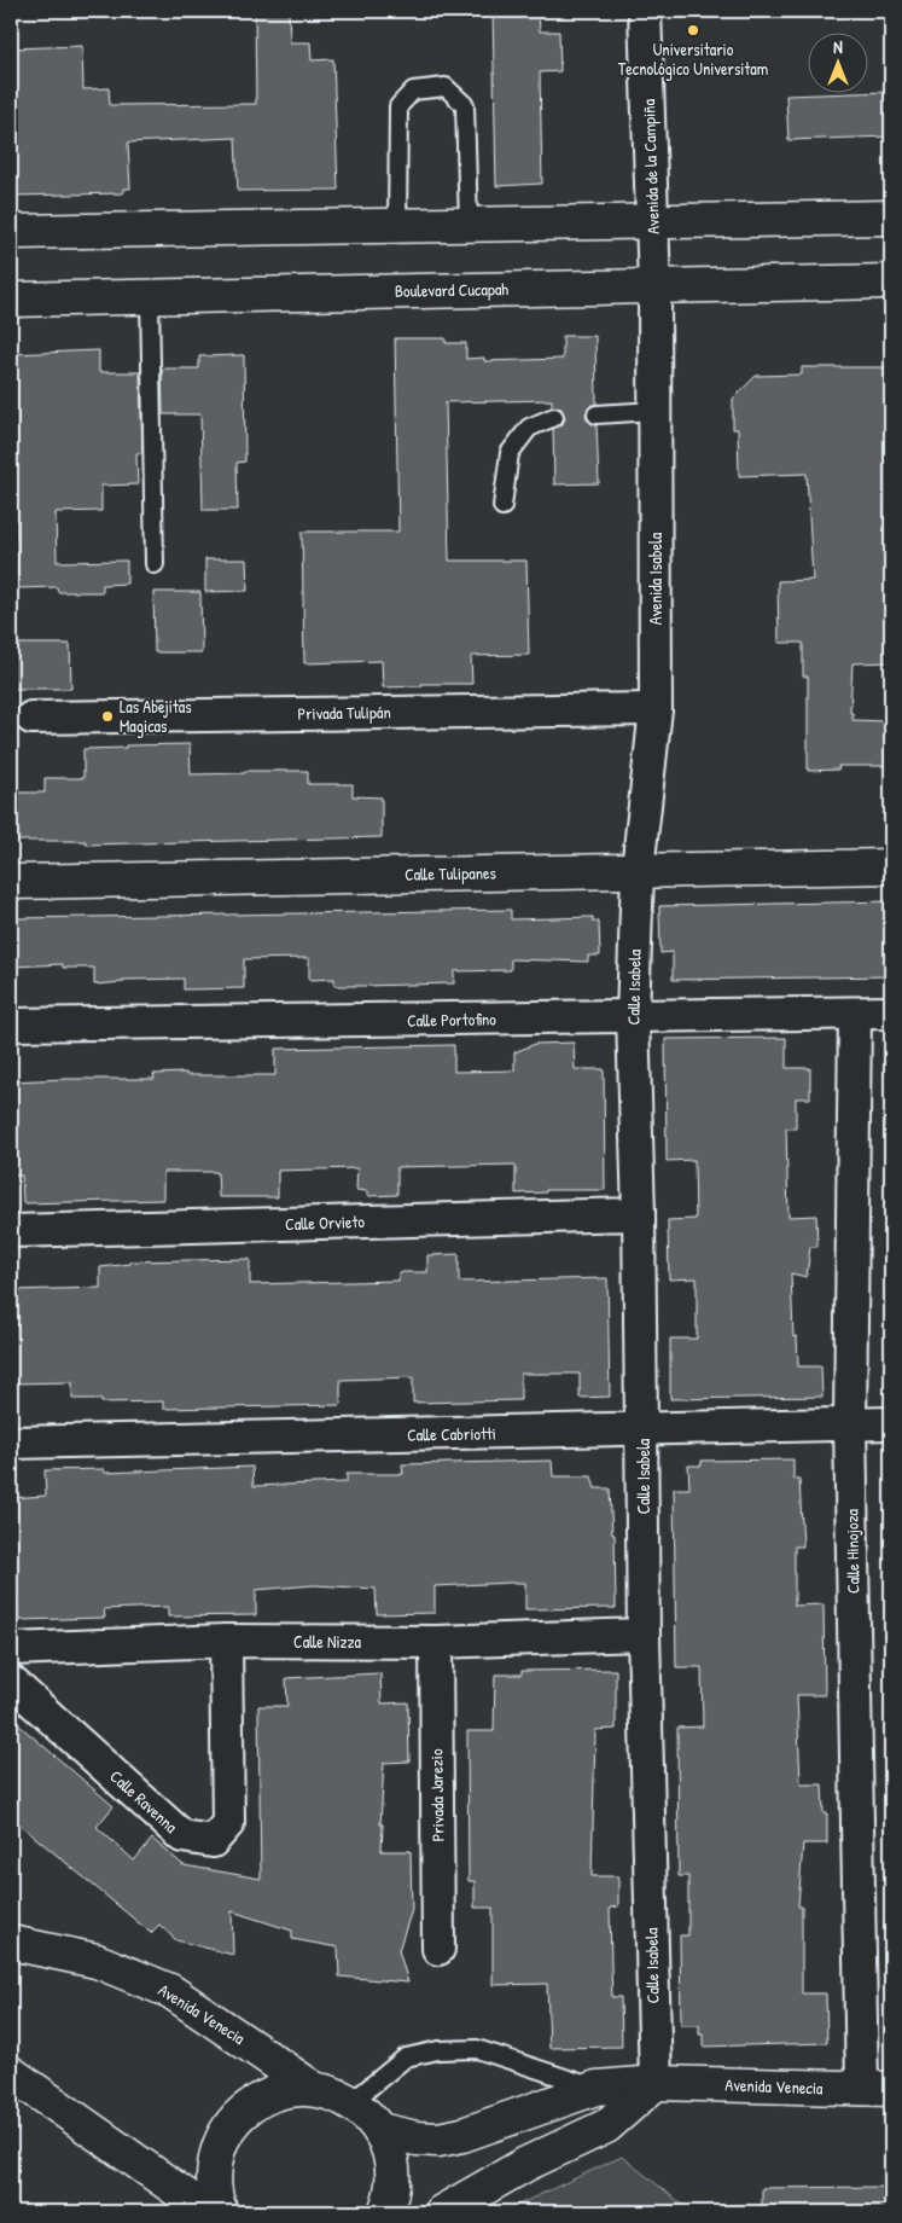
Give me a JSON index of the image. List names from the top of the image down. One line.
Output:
{"streets":{"main road":["Boulevard Cucapah","Calle Tulipanes","Avenida Venecia"],"street":["Avenida de la Campiña","Avenida Isabela","Privada Tulipán","Calle Isabela","Calle Portofino","Calle Orvieto","Calle Cabriotti","Calle Hinojoza","Calle Nizza","Privada Jarezio","Calle Ravenna"]},"crossings":[["Avenida de la Campiña","Boulevard Cucapah"],["Avenida de la Campiña","Avenida Isabela"],["Boulevard Cucapah","Avenida Isabela"],["Avenida Isabela","Privada Tulipán"],["Avenida Isabela","Calle Tulipanes"],["Avenida Isabela","Calle Isabela"],["Calle Tulipanes","Calle Isabela"],["Calle Isabela","Calle Portofino"],["Calle Isabela","Calle Orvieto"],["Calle Isabela","Calle Cabriotti"],["Calle Isabela","Calle Nizza"],["Calle Isabela","Avenida Venecia"],["Calle Portofino","Calle Hinojoza"],["Calle Cabriotti","Calle Hinojoza"],["Calle Hinojoza","Avenida Venecia"],["Calle Nizza","Privada Jarezio"],["Calle Nizza","Calle Ravenna"]],"places":["Universitario Tecnológico Universitam","Las Abejitas Magicas"],"north":"top"}
